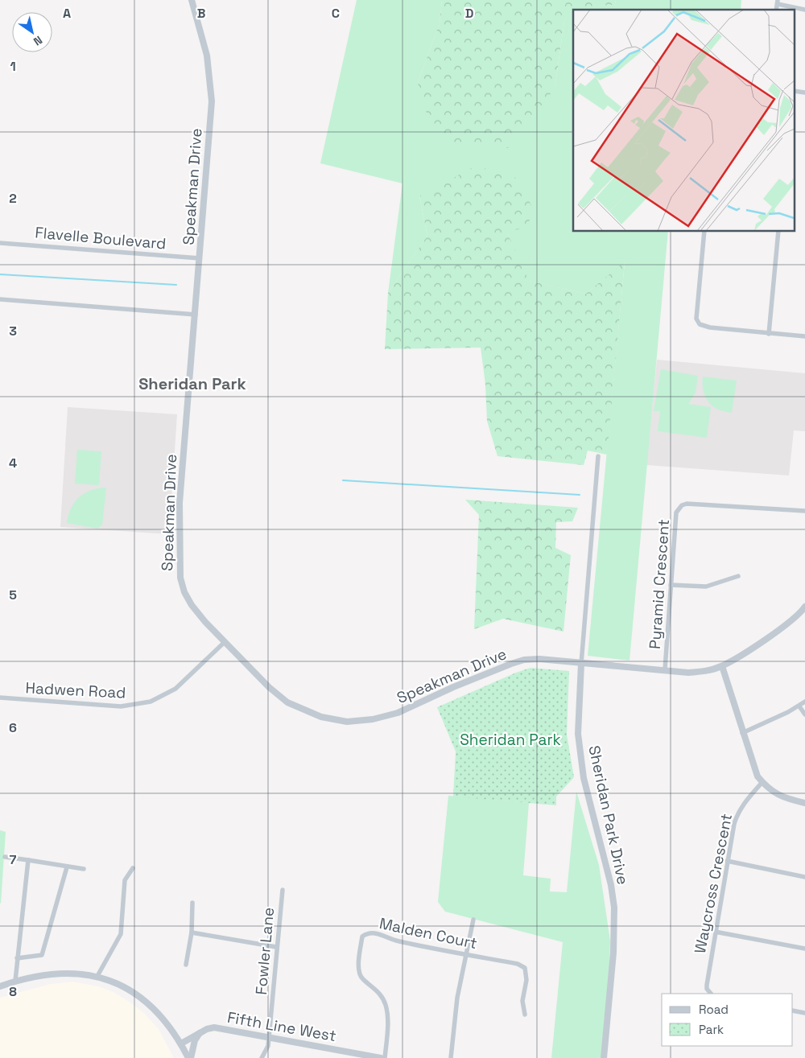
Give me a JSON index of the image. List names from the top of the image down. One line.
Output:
{"streets":{"street":["Speakman Drive","Flavelle Boulevard","Pyramid Crescent","Hadwen Road","Sheridan Park Drive","Waycross Crescent","Malden Court","Fowler Lane","Fifth Line West"]},"crossings":[["Speakman Drive","Flavelle Boulevard"],["Speakman Drive","Pyramid Crescent"],["Speakman Drive","Hadwen Road"],["Speakman Drive","Sheridan Park Drive"],["Fowler Lane","Fifth Line West"]],"districts":["Sheridan Park"],"parks":["Sheridan Park"],"legend":["Road","Park"],"north":"bottom right","grid":{"columns":["A","B","C","D"],"rows":["1","2","3","4","5","6","7","8"]}}
